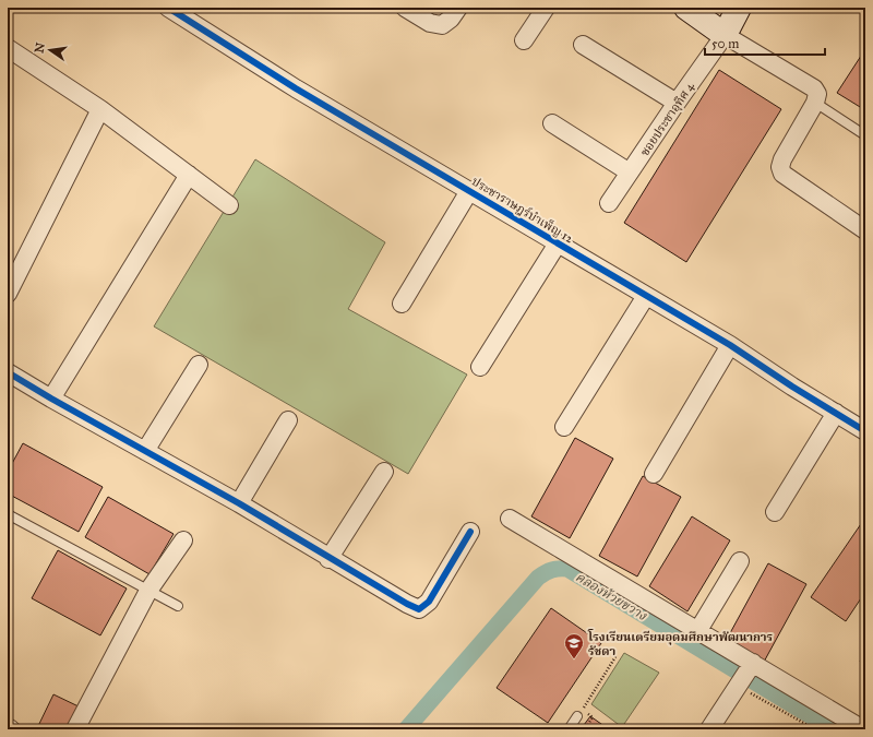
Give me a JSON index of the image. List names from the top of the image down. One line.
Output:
{"streets":{"street":["ซอยประชาอุทิศ 4","ประชาราษฎร์บำเพ็ญ 12"]},"water":["คลองห้วยขวาง"],"places":{"school or university":["โรงเรียนเตรียมอุดมศึกษาพัฒนาการ รัชดา"]},"scale_bar":"50 m","north":"left"}
